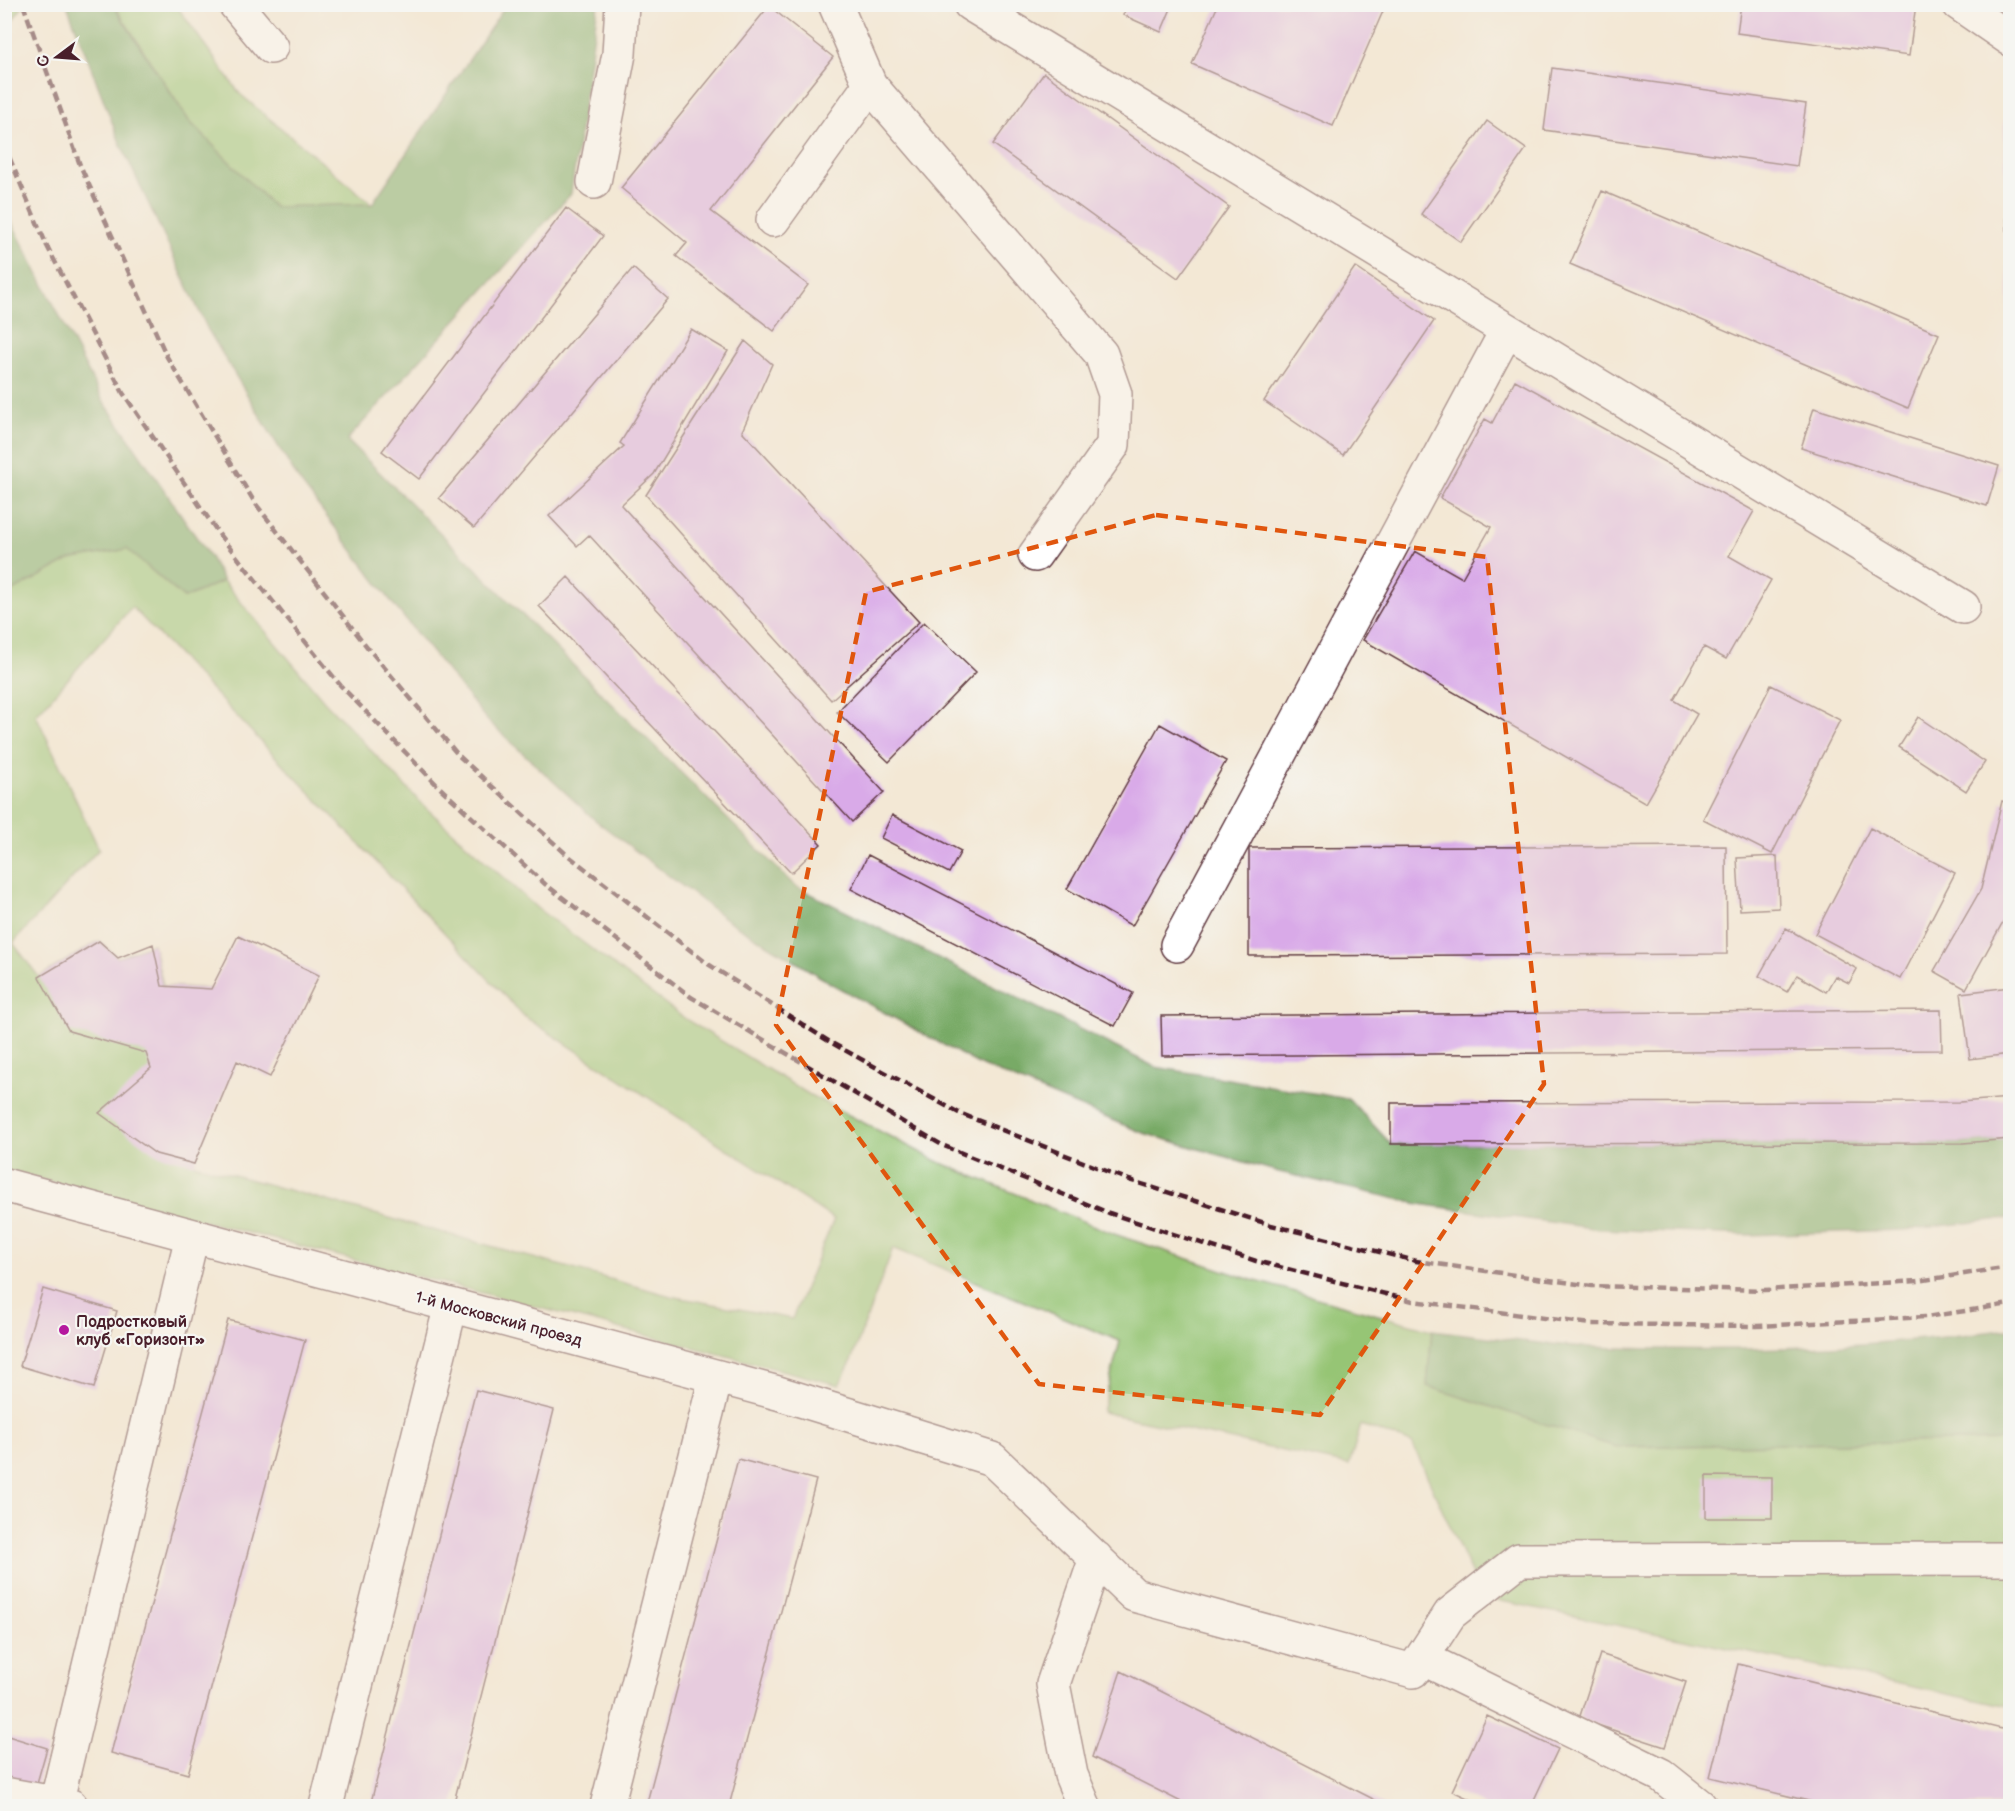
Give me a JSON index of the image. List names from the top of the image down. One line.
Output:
{"streets":{"street":["1-й Московский проезд"]},"places":["Подростковый клуб «Горизонт»"],"north":"left"}
